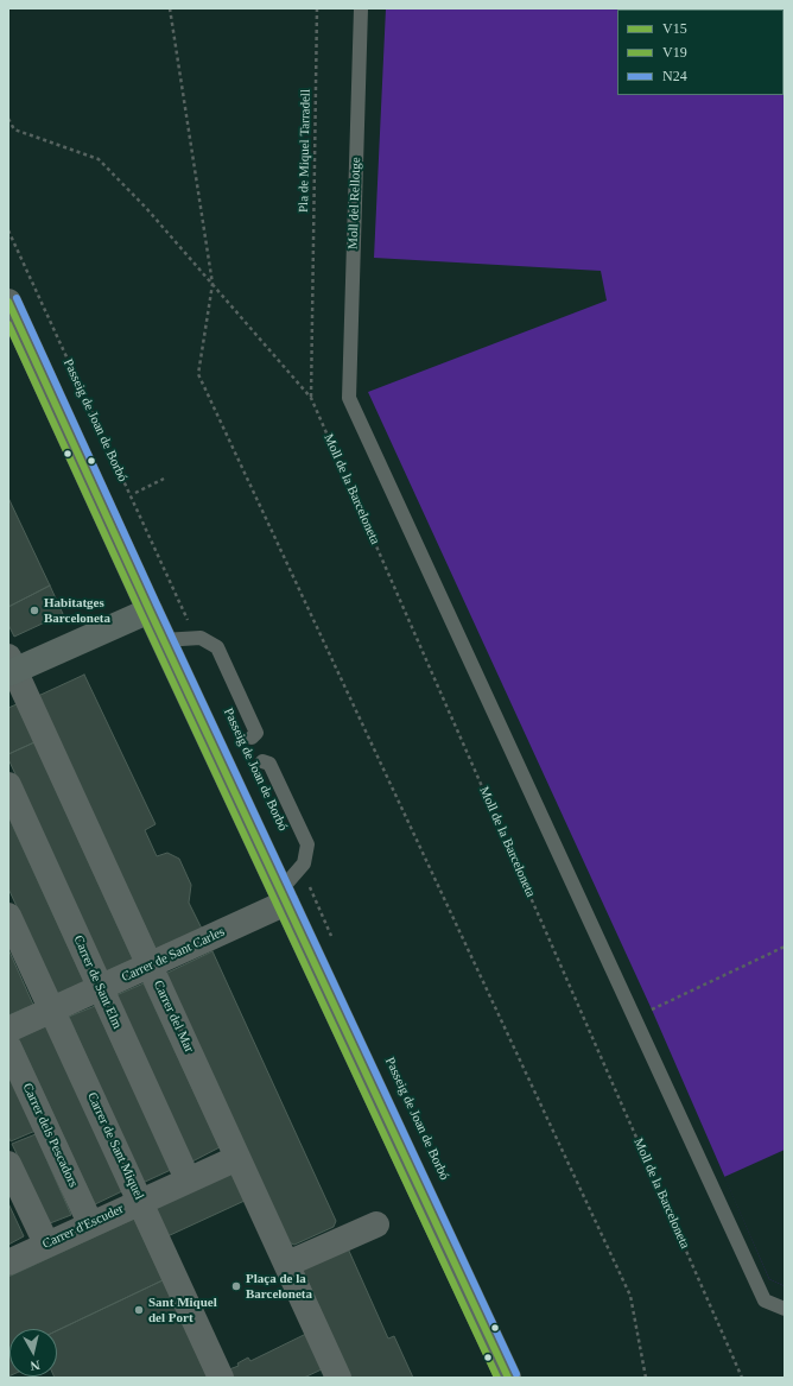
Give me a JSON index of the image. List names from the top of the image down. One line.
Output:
{"streets":{"street":["Passeig de Joan de Borbó","Carrer de Sant Carles","Carrer de Sant Elm","Carrer del Mar","Carrer dels Pescadors","Carrer de Sant Miquel","Carrer d'Escuder"],"lane":["Moll del Rellotge"],"path":["Pla de Miquel Tarradell","Moll de la Barceloneta"]},"crossings":[["Pla de Miquel Tarradell","Moll de la Barceloneta"],["Passeig de Joan de Borbó","Carrer de Sant Carles"],["Carrer de Sant Carles","Carrer de Sant Elm"],["Carrer de Sant Carles","Carrer del Mar"],["Carrer de Sant Carles","Carrer de Sant Miquel"],["Carrer de Sant Elm","Carrer d'Escuder"],["Carrer del Mar","Carrer d'Escuder"],["Carrer dels Pescadors","Carrer d'Escuder"],["Carrer de Sant Miquel","Carrer d'Escuder"]],"places":["Habitatges Barceloneta","Plaça de la Barceloneta","Sant Miquel del Port"],"lines":["transit line N24","transit line V15","transit line V19"],"legend":["V15","V19","N24"],"north":"bottom"}
